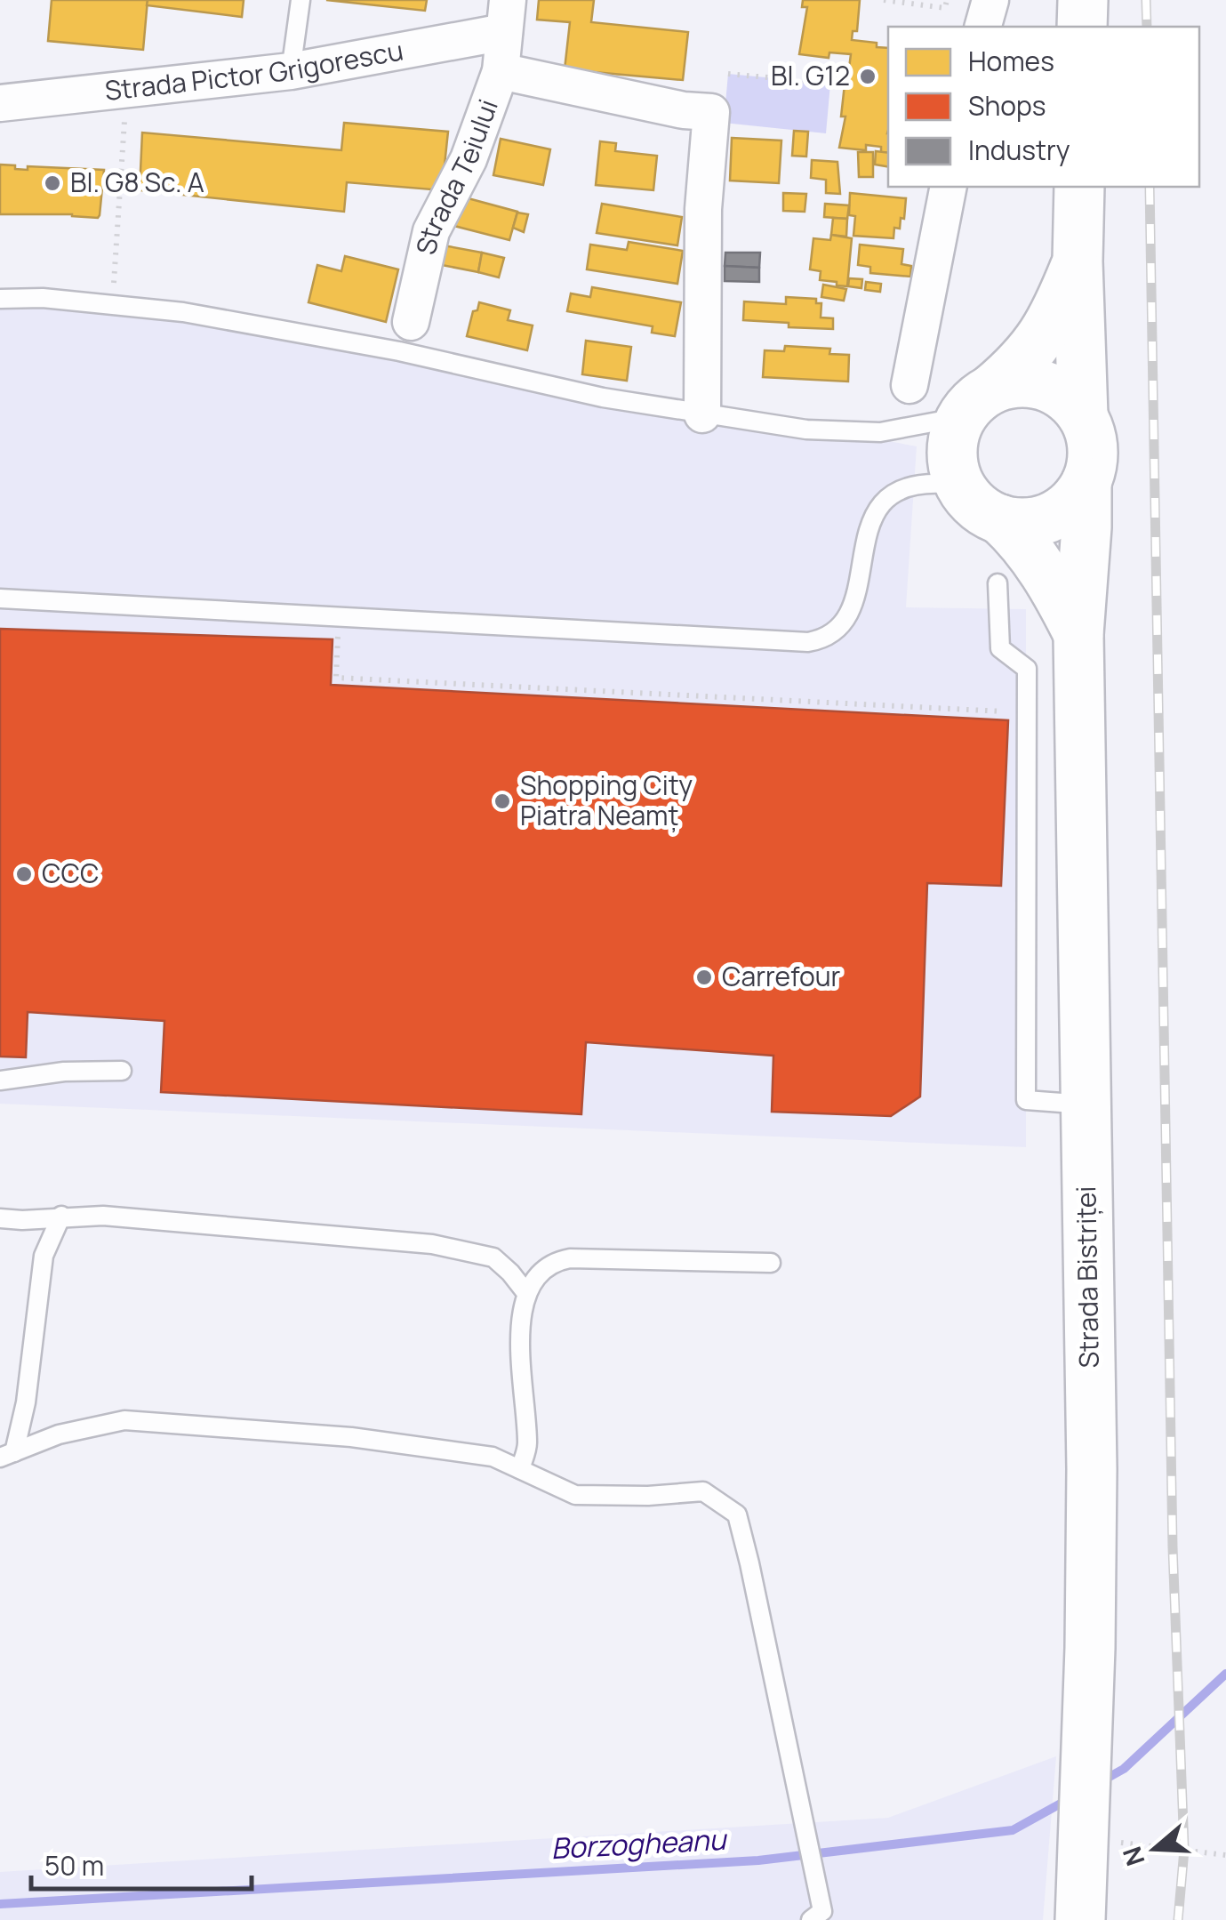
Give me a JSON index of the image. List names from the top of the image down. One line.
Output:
{"streets":{"main road":["Strada Bistriței"],"street":["Strada Pictor Grigorescu","Strada Teiului"]},"crossings":[["Strada Pictor Grigorescu","Strada Teiului"]],"water":["Borzogheanu"],"places":["Bl. G12","Bl. G8 Sc. A","Shopping City Piatra Neamț","CCC","Carrefour"],"legend":["Homes","Shops","Industry"],"scale_bar":"50 m","north":"left"}
